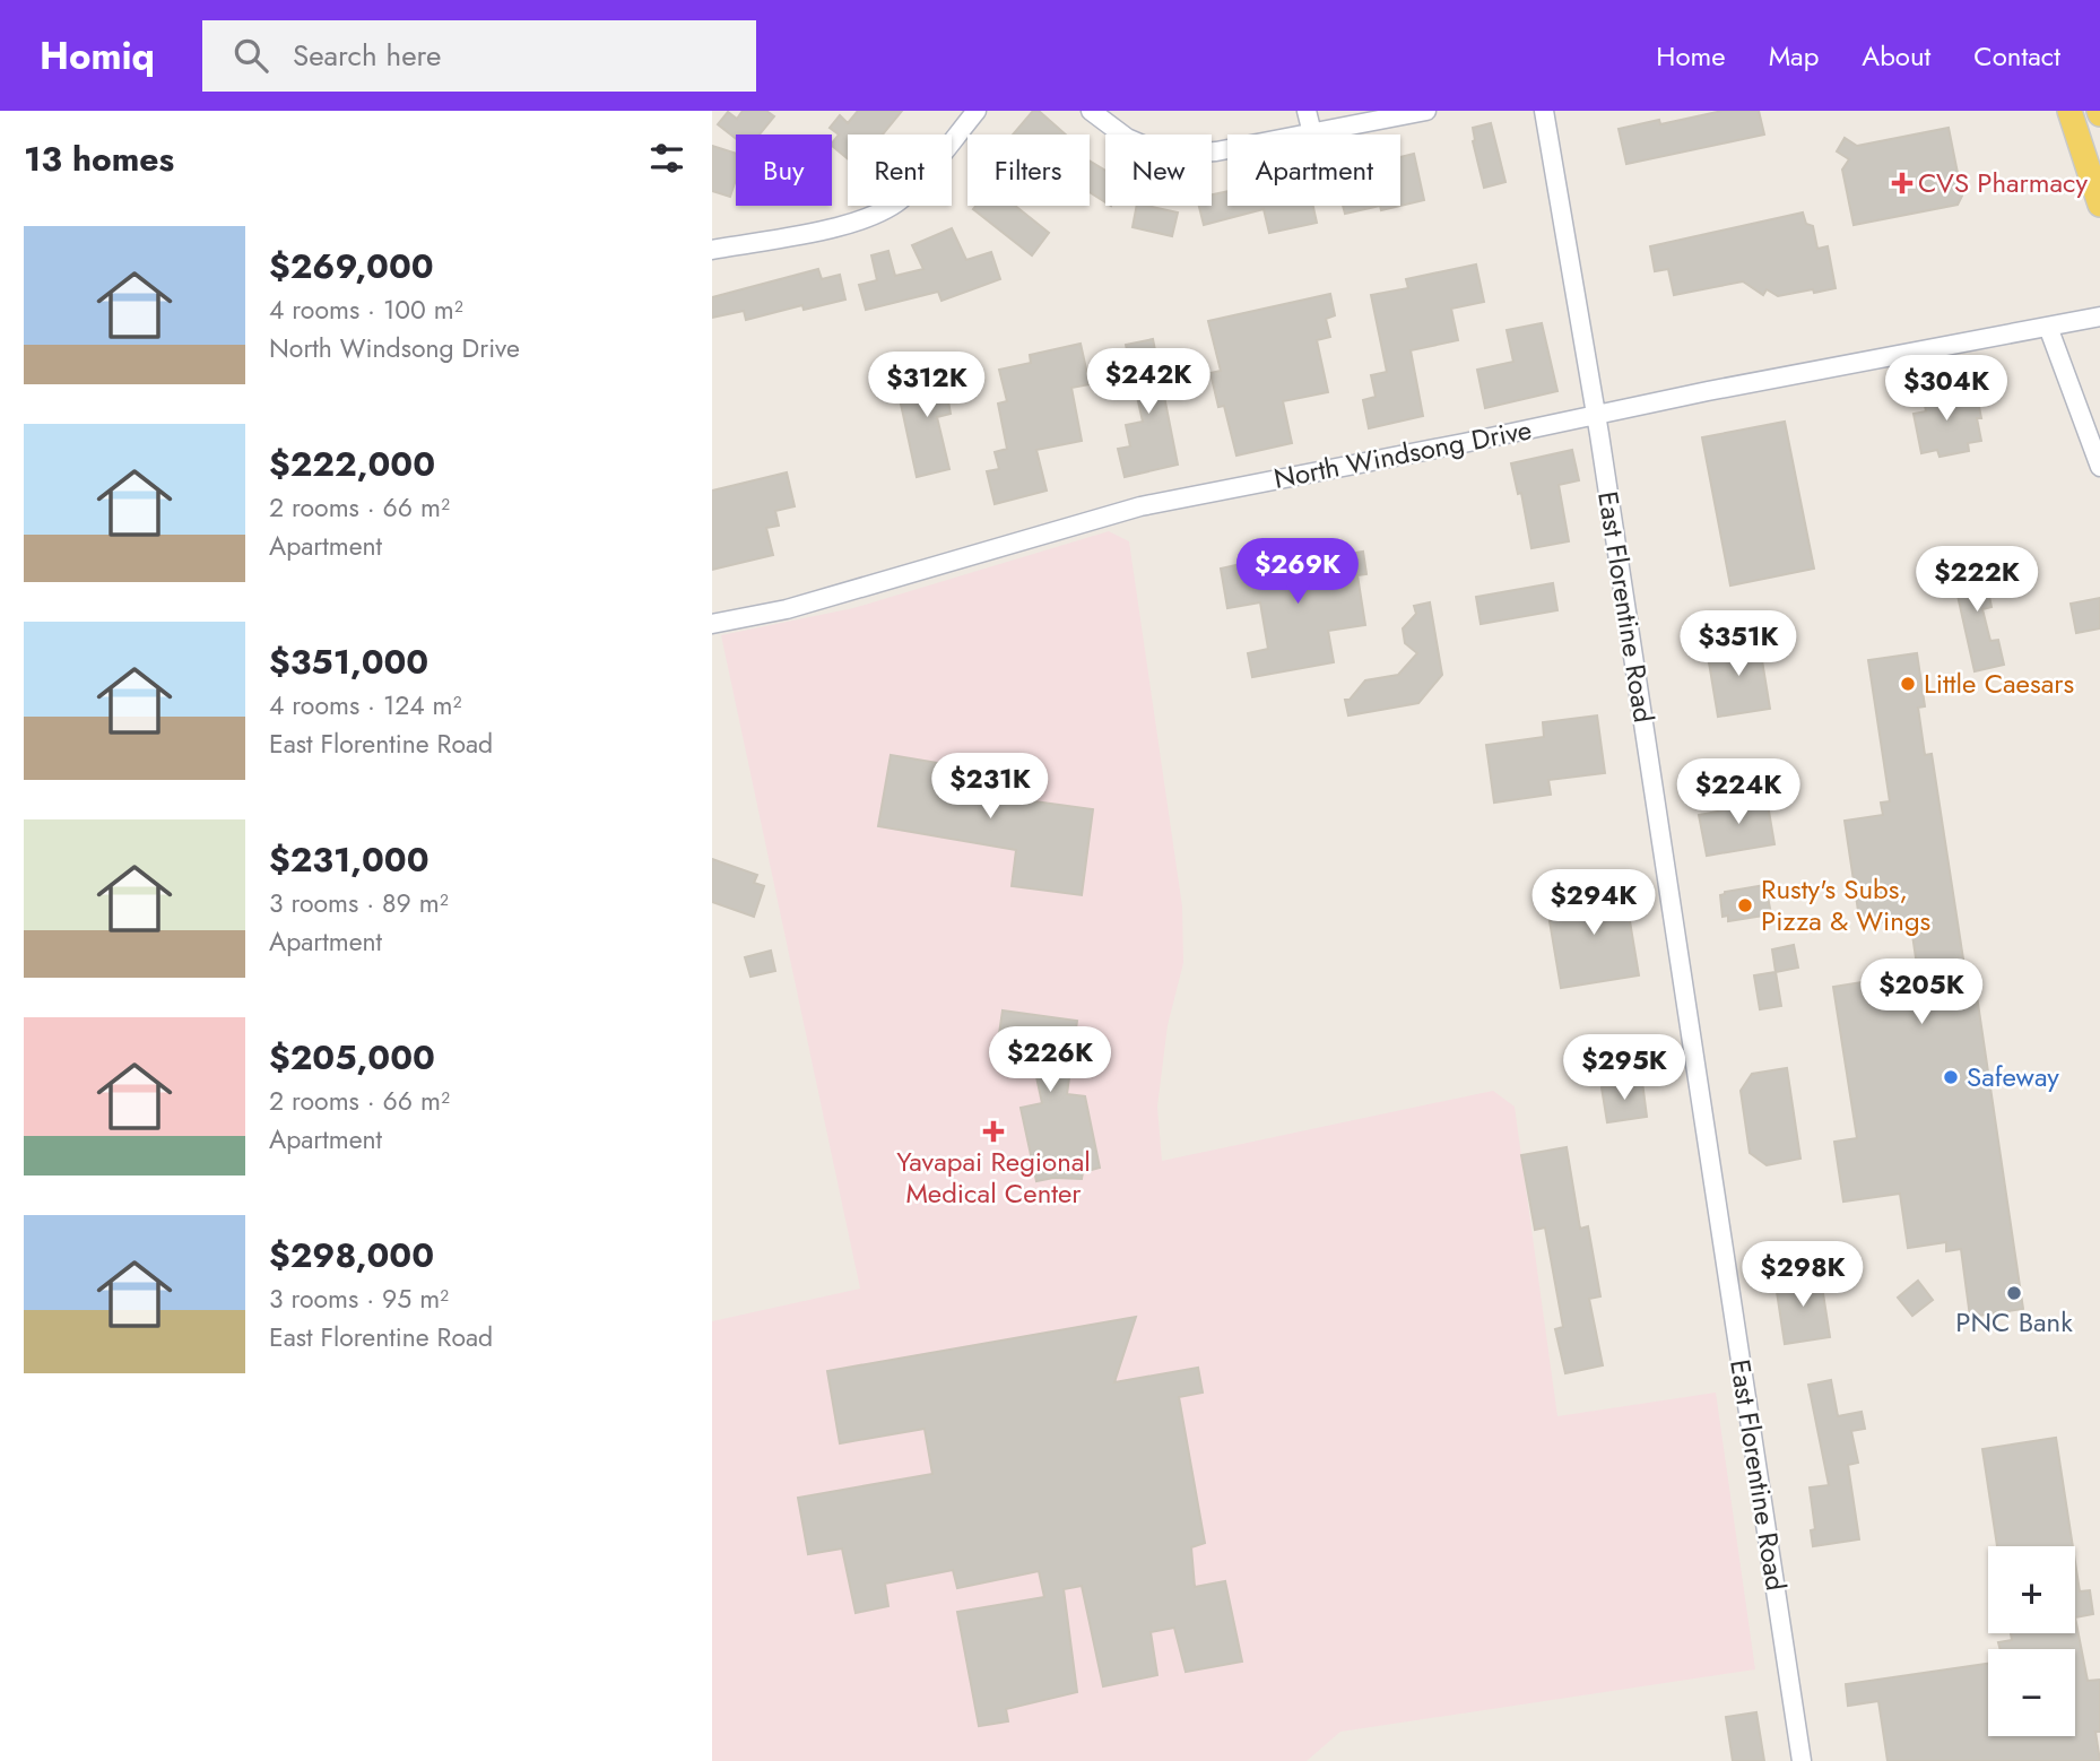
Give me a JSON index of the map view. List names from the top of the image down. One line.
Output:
{"streets":{"street":["North Windsong Drive","East Florentine Road"]},"crossings":[["North Windsong Drive","East Florentine Road"]],"places":{"health":["CVS Pharmacy","Yavapai Regional Medical Center"],"other":["Little Caesars","Rusty's Subs, Pizza & Wings","Safeway","PNC Bank"]},"page":{"header":"Homiq","search":"Search here","nav":["Home","Map","About","Contact"],"heading":"13 homes","chip":["Buy","Rent","Filters","New","Apartment"],"list":[{"name":"$269,000","note":"4 rooms · 100 m² · North Windsong Drive"},{"name":"$222,000","note":"2 rooms · 66 m² · Apartment"},{"name":"$351,000","note":"4 rooms · 124 m² · East Florentine Road"},{"name":"$231,000","note":"3 rooms · 89 m² · Apartment"},{"name":"$205,000","note":"2 rooms · 66 m² · Apartment"},{"name":"$298,000","note":"3 rooms · 95 m² · East Florentine Road"}],"price":["$242K","$312K","$304K","$269K","$222K","$351K","$231K","$224K","$294K","$205K","$226K","$295K","$298K"],"map_buttons":["+","−"]}}
